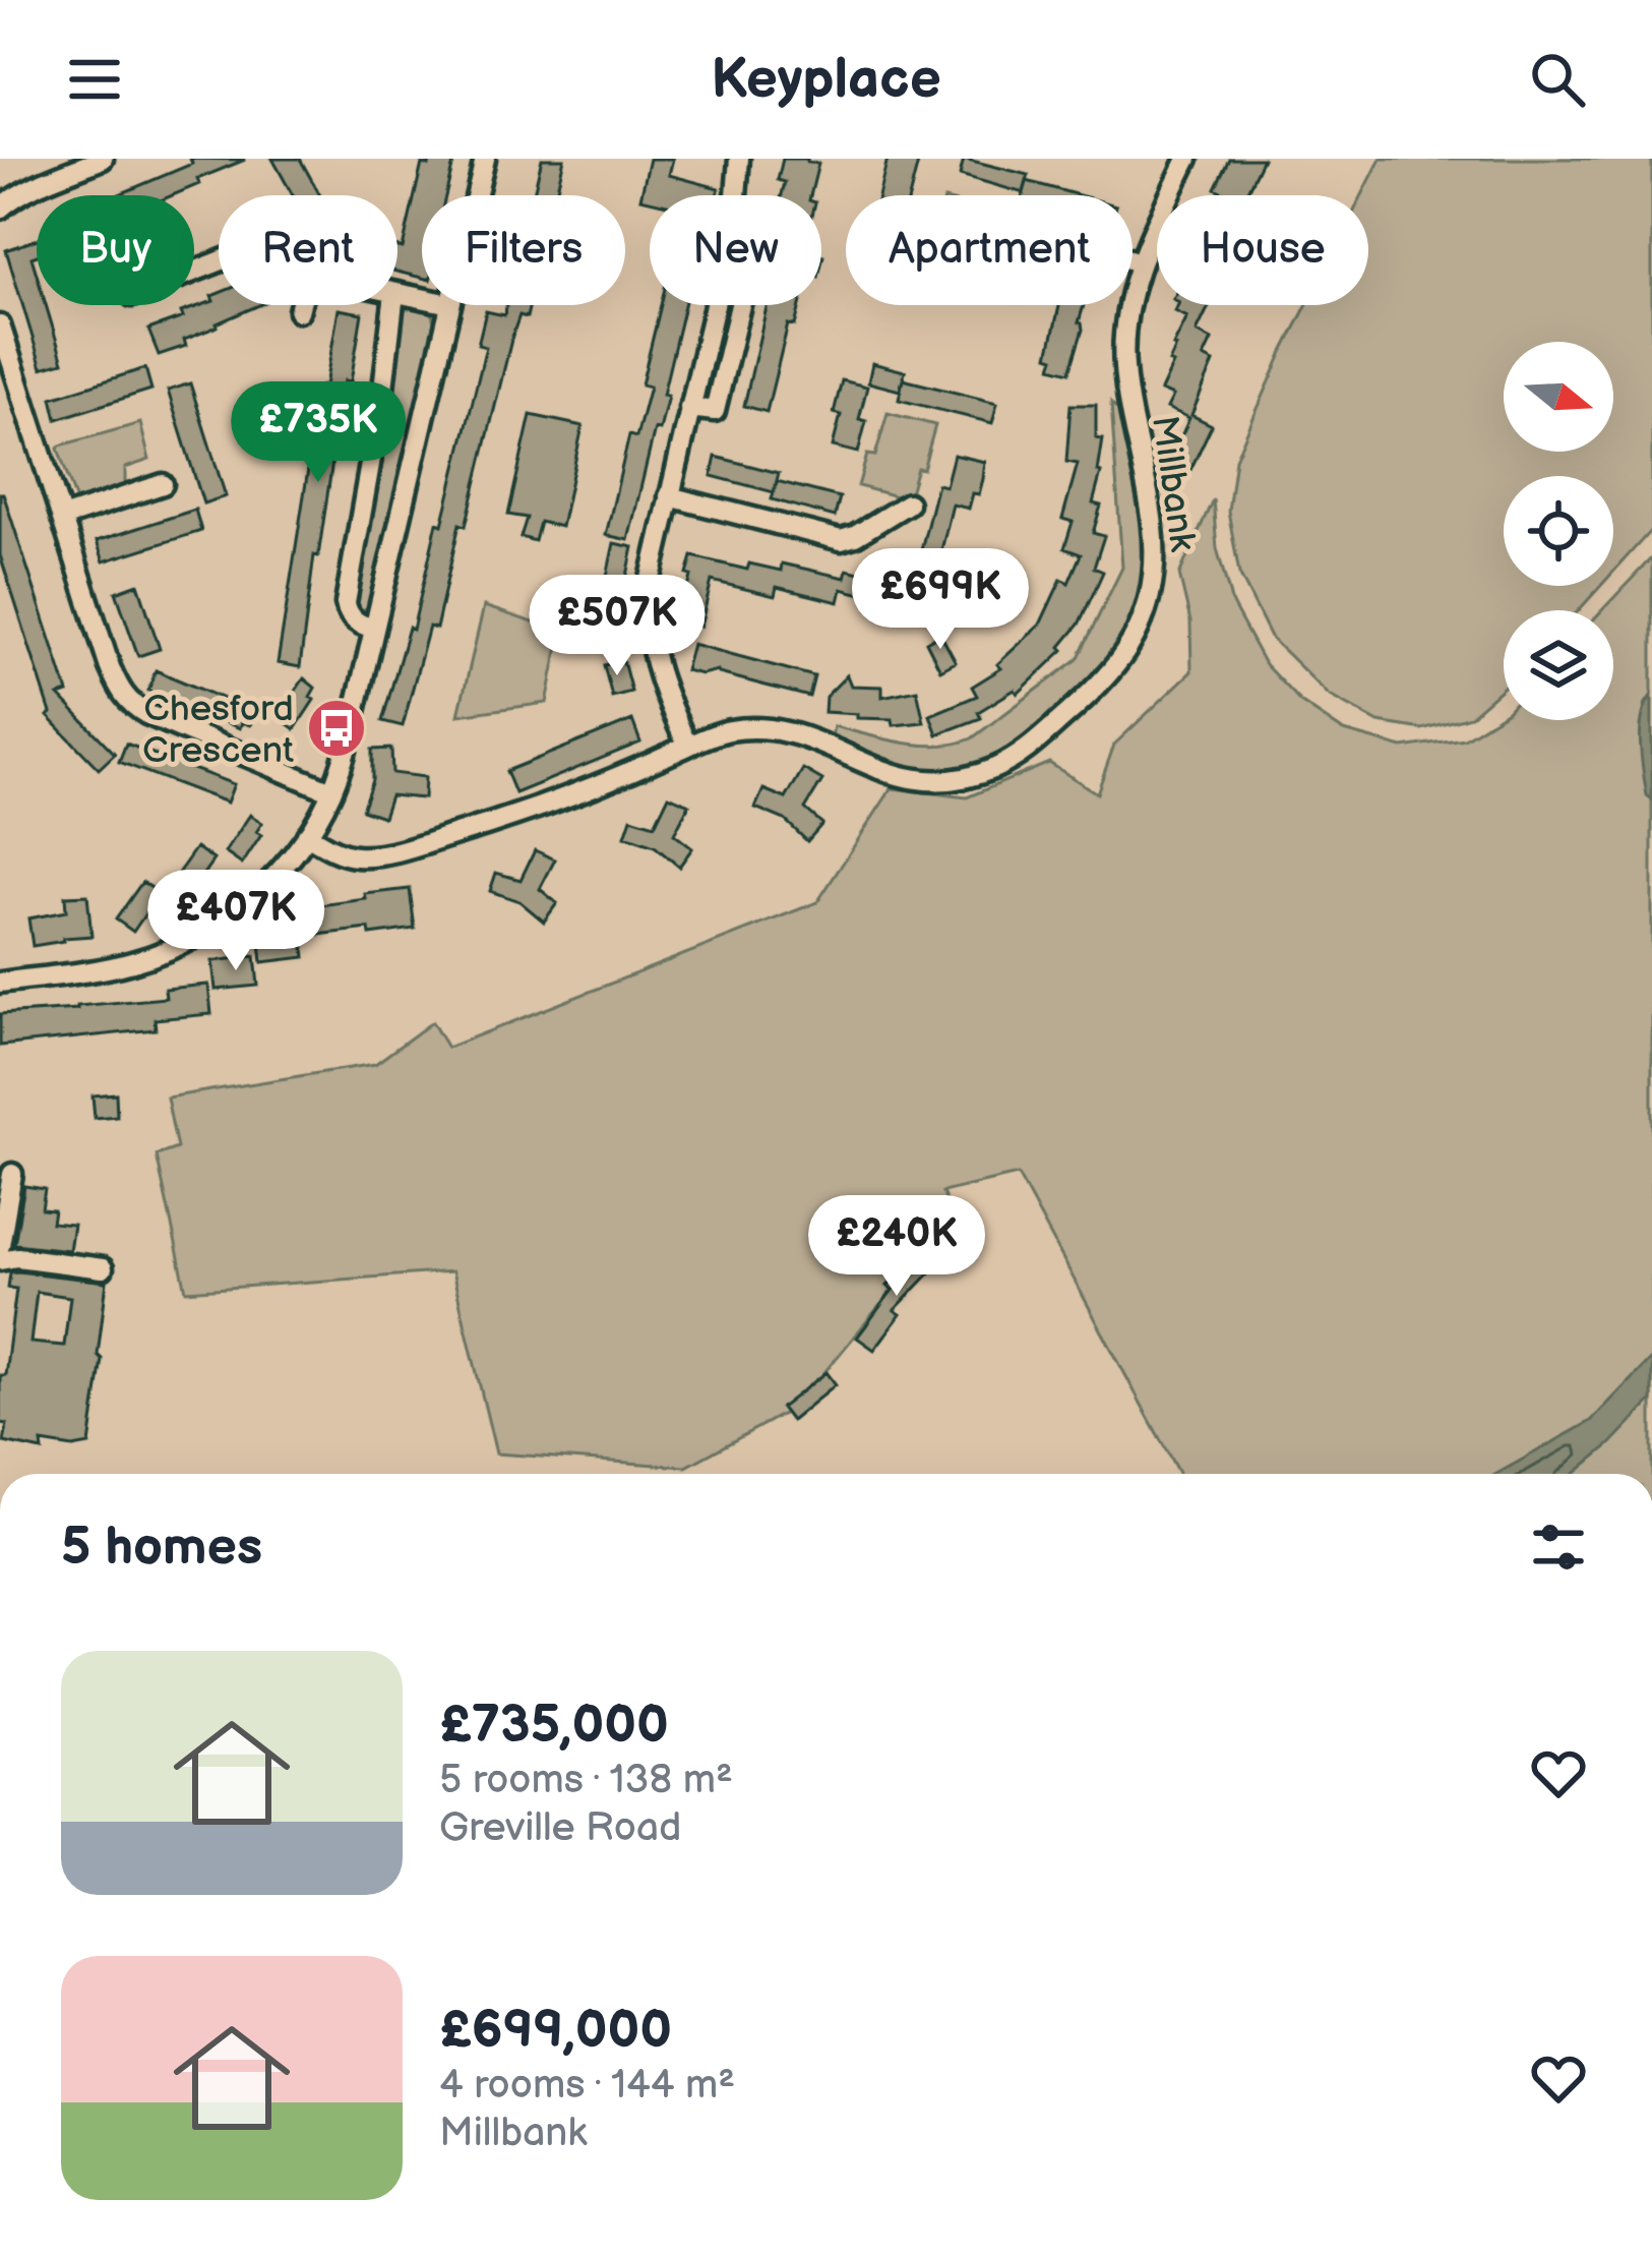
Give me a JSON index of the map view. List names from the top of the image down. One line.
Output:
{"streets":{"street":["Millbank"]},"places":{"bus stop":["Chesford Crescent"]},"north":"right","page":{"header":"Keyplace","chip":["Buy","Rent","Filters","New","Apartment","House"],"price":["£735K","£699K","£507K","£407K","£240K"],"heading":"5 homes","list":[{"name":"£735,000","note":"5 rooms · 138 m² · Greville Road"},{"name":"£699,000","note":"4 rooms · 144 m² · Millbank"}]}}
